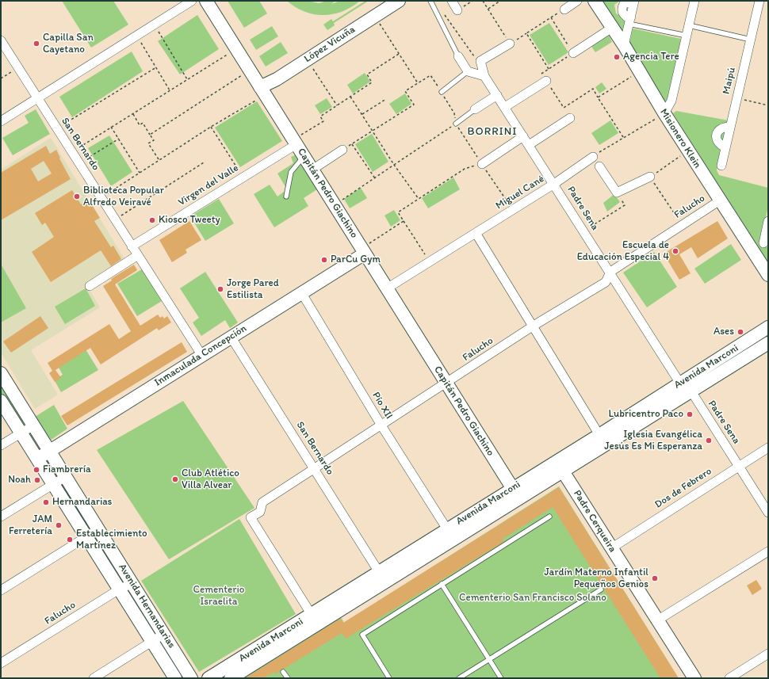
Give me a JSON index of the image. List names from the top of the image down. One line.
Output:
{"streets":{"main road":["López Vicuña","Misionero Klein","Capitán Pedro Giachino","Inmaculada Concepción","Avenida Marconi","Padre Cerqueira","Avenida Hernandarias"],"street":["Maipú","San Bernardo","Virgen del Valle","Miguel Cané","Falucho","Padre Sena","Pío XII","Dos de Febrero"]},"crossings":[["López Vicuña","Capitán Pedro Giachino"],["Misionero Klein","Falucho"],["San Bernardo","Virgen del Valle"],["San Bernardo","Falucho"],["San Bernardo","Inmaculada Concepción"],["San Bernardo","Avenida Marconi"],["Virgen del Valle","Capitán Pedro Giachino"],["Miguel Cané","Capitán Pedro Giachino"],["Miguel Cané","Padre Sena"],["Capitán Pedro Giachino","Falucho"],["Capitán Pedro Giachino","Inmaculada Concepción"],["Capitán Pedro Giachino","Avenida Marconi"],["Falucho","Padre Sena"],["Falucho","Avenida Marconi"],["Falucho","Pío XII"],["Falucho","Avenida Hernandarias"],["Padre Sena","Avenida Marconi"],["Padre Sena","Dos de Febrero"],["Inmaculada Concepción","Pío XII"],["Inmaculada Concepción","Avenida Hernandarias"],["Avenida Marconi","Pío XII"],["Avenida Marconi","Padre Cerqueira"],["Dos de Febrero","Padre Cerqueira"]],"districts":["BORRINI"],"parks":["Cementerio Israelita","Cementerio San Francisco Solano"],"places":["Capilla San Cayetano","Agencia Tere","Biblioteca Popular Alfredo Veiravé","Kiosco Tweety","Escuela de Educación Especial 4","ParCu Gym","Jorge Pared Estilista","Ases","Lubricentro Paco","Iglesia Evangélica Jesús Es Mi Esperanza","Fiambrería","Club Atlético Villa Alvear","Noah","Hernandarias","JAM Ferretería","Establecimiento Martínez","Jardín Materno Infantil Pequeños Genios"]}
